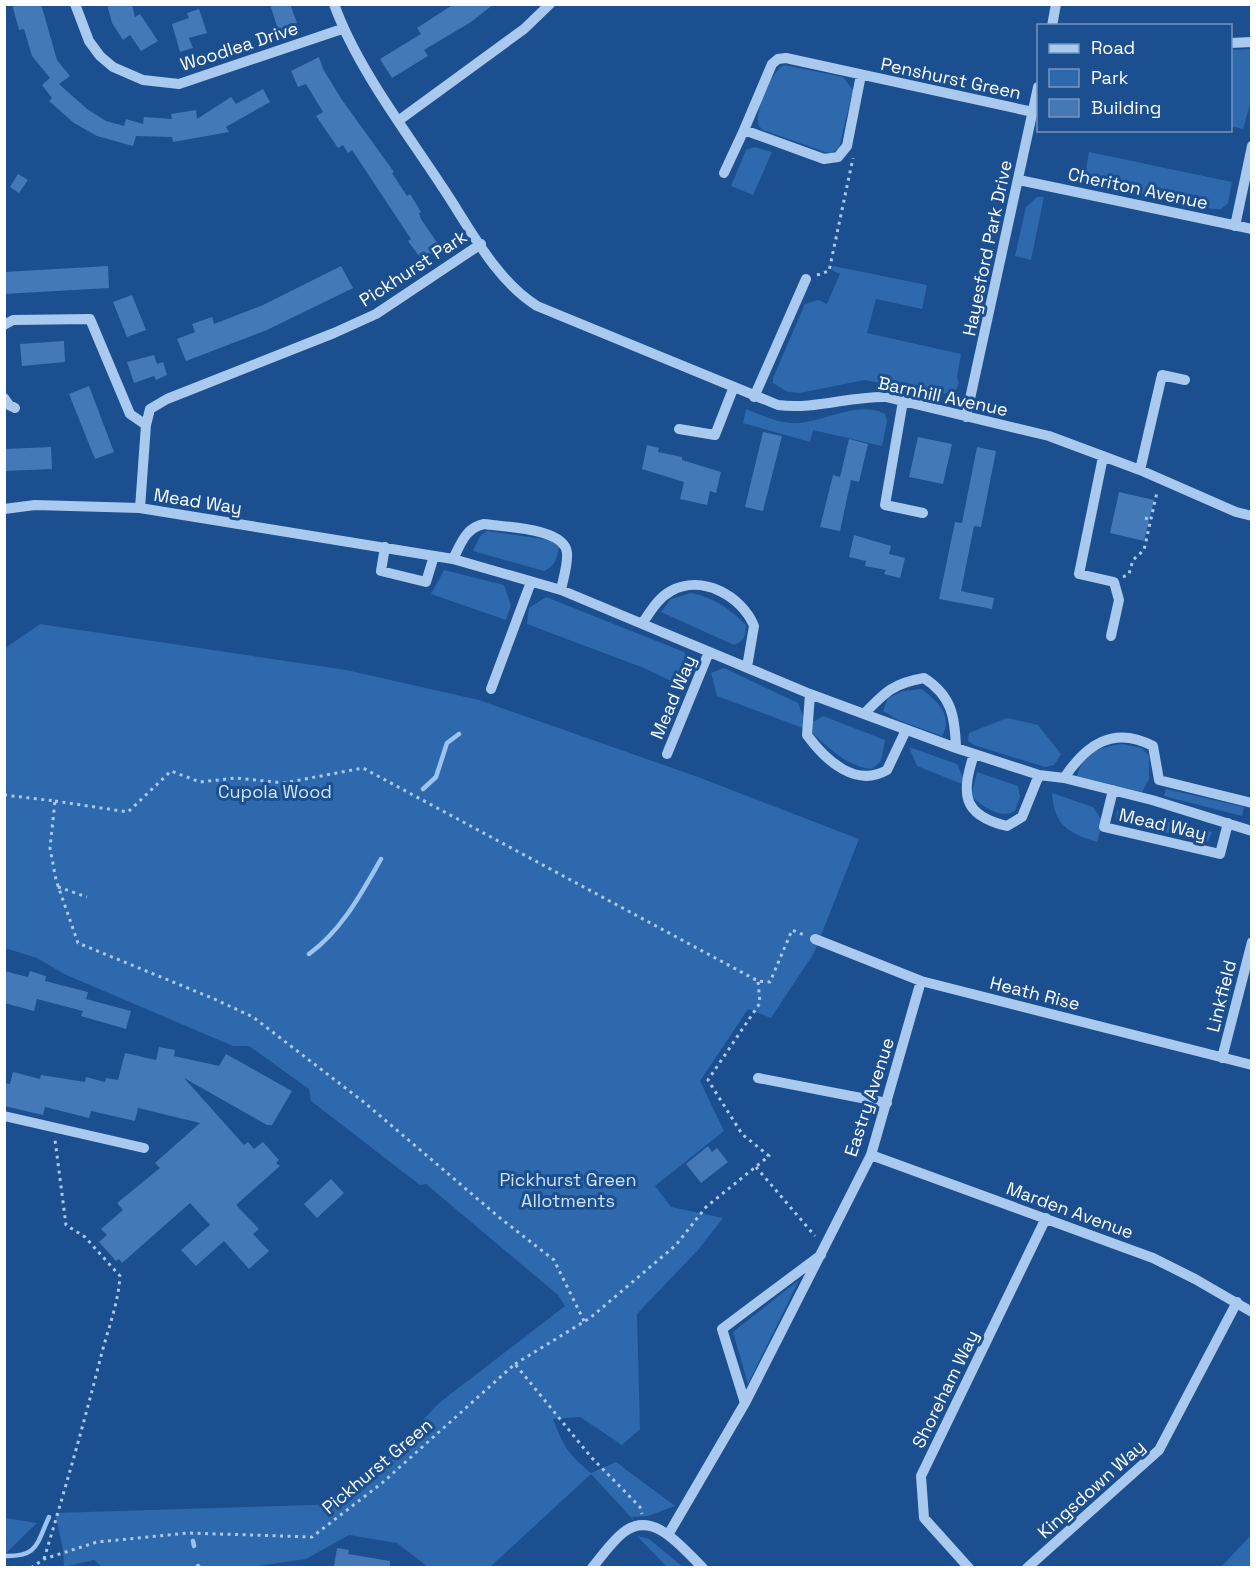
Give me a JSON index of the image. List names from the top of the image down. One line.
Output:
{"streets":{"street":["Woodlea Drive","Penshurst Green","Cheriton Avenue","Hayesford Park Drive","Pickhurst Park","Barnhill Avenue","Mead Way","Heath Rise","Linkfield","Eastry Avenue","Marden Avenue","Shoreham Way","Kingsdown Way"],"path":["Pickhurst Green"]},"crossings":[["Woodlea Drive","Pickhurst Park"],["Penshurst Green","Hayesford Park Drive"],["Cheriton Avenue","Hayesford Park Drive"],["Hayesford Park Drive","Barnhill Avenue"],["Pickhurst Park","Barnhill Avenue"],["Heath Rise","Linkfield"],["Heath Rise","Eastry Avenue"],["Eastry Avenue","Marden Avenue"],["Marden Avenue","Shoreham Way"],["Marden Avenue","Kingsdown Way"]],"parks":["Cupola Wood","Pickhurst Green Allotments"],"legend":["Road","Park","Building"]}
